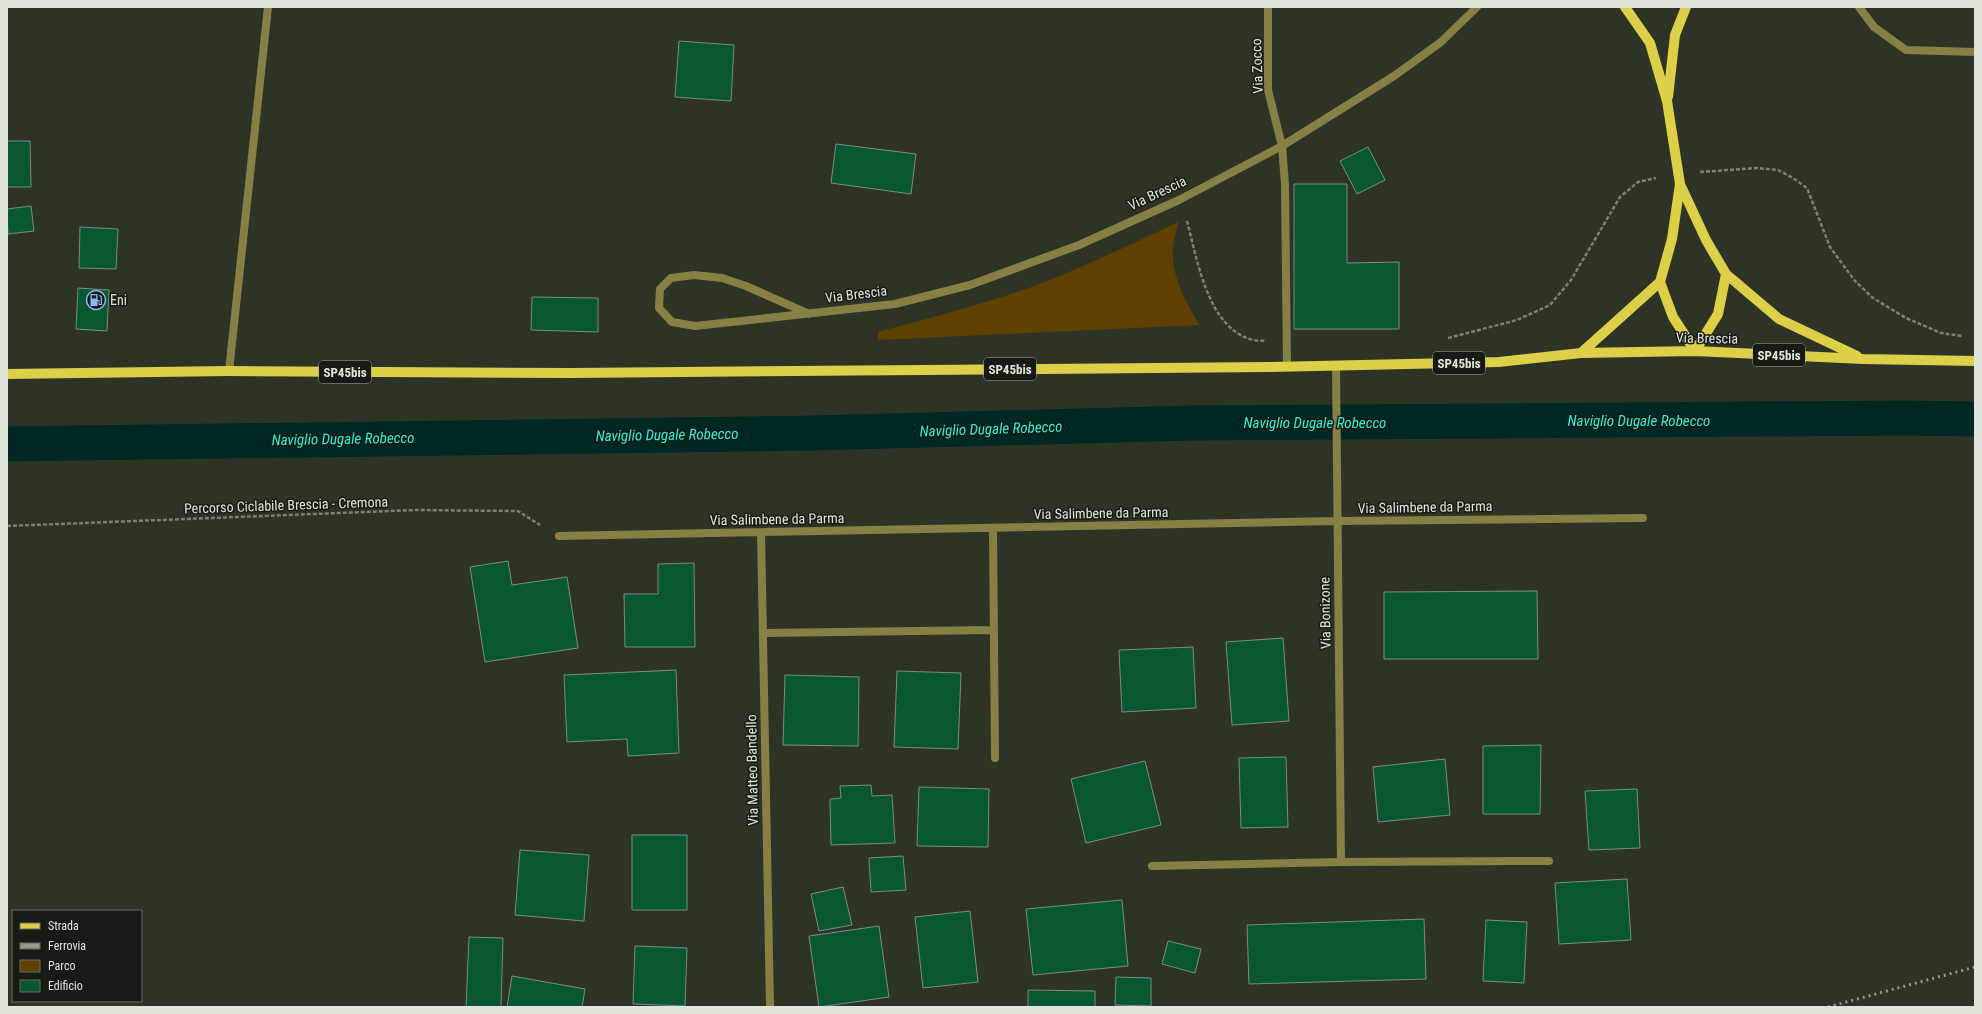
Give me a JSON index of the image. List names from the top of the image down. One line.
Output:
{"streets":{"main road":["Via Brescia","SP45bis"],"street":["Via Zocco","Via Salimbene da Parma","Via Bonizone","Via Matteo Bandello"],"path":["Percorso Ciclabile Brescia - Cremona"]},"crossings":[["Via Zocco","Via Brescia"],["Via Zocco","SP45bis"],["Via Brescia","SP45bis"],["SP45bis","Via Bonizone"],["Percorso Ciclabile Brescia - Cremona","Via Salimbene da Parma"],["Via Salimbene da Parma","Via Bonizone"],["Via Salimbene da Parma","Via Matteo Bandello"]],"water":["Naviglio Dugale Robecco"],"places":{"fuel station":["Eni"]},"legend":["Strada","Ferrovia","Parco","Edificio"]}
